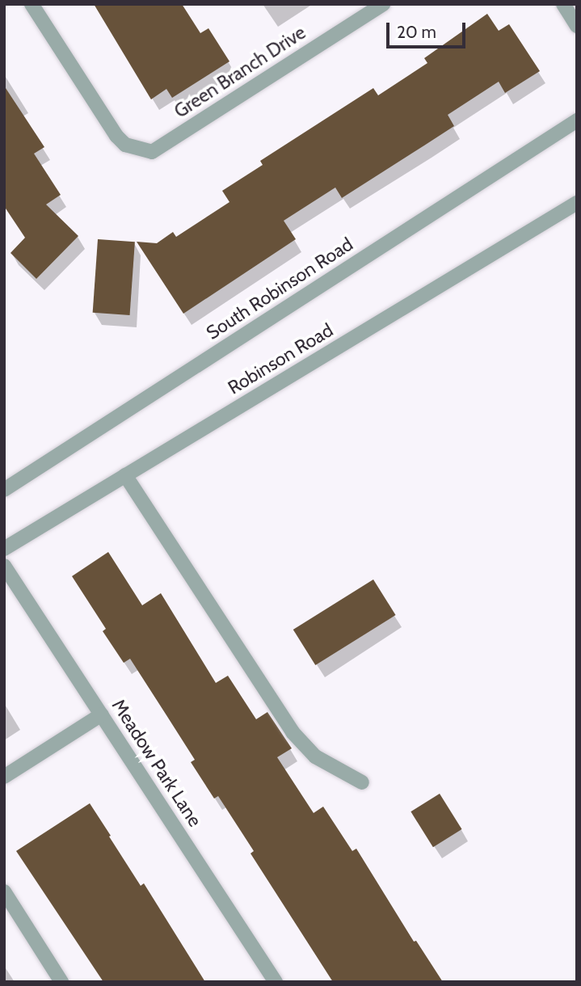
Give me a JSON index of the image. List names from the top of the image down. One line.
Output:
{"streets":{"street":["Green Branch Drive","South Robinson Road","Robinson Road","Meadow Park Lane"]},"scale_bar":"20 m"}
